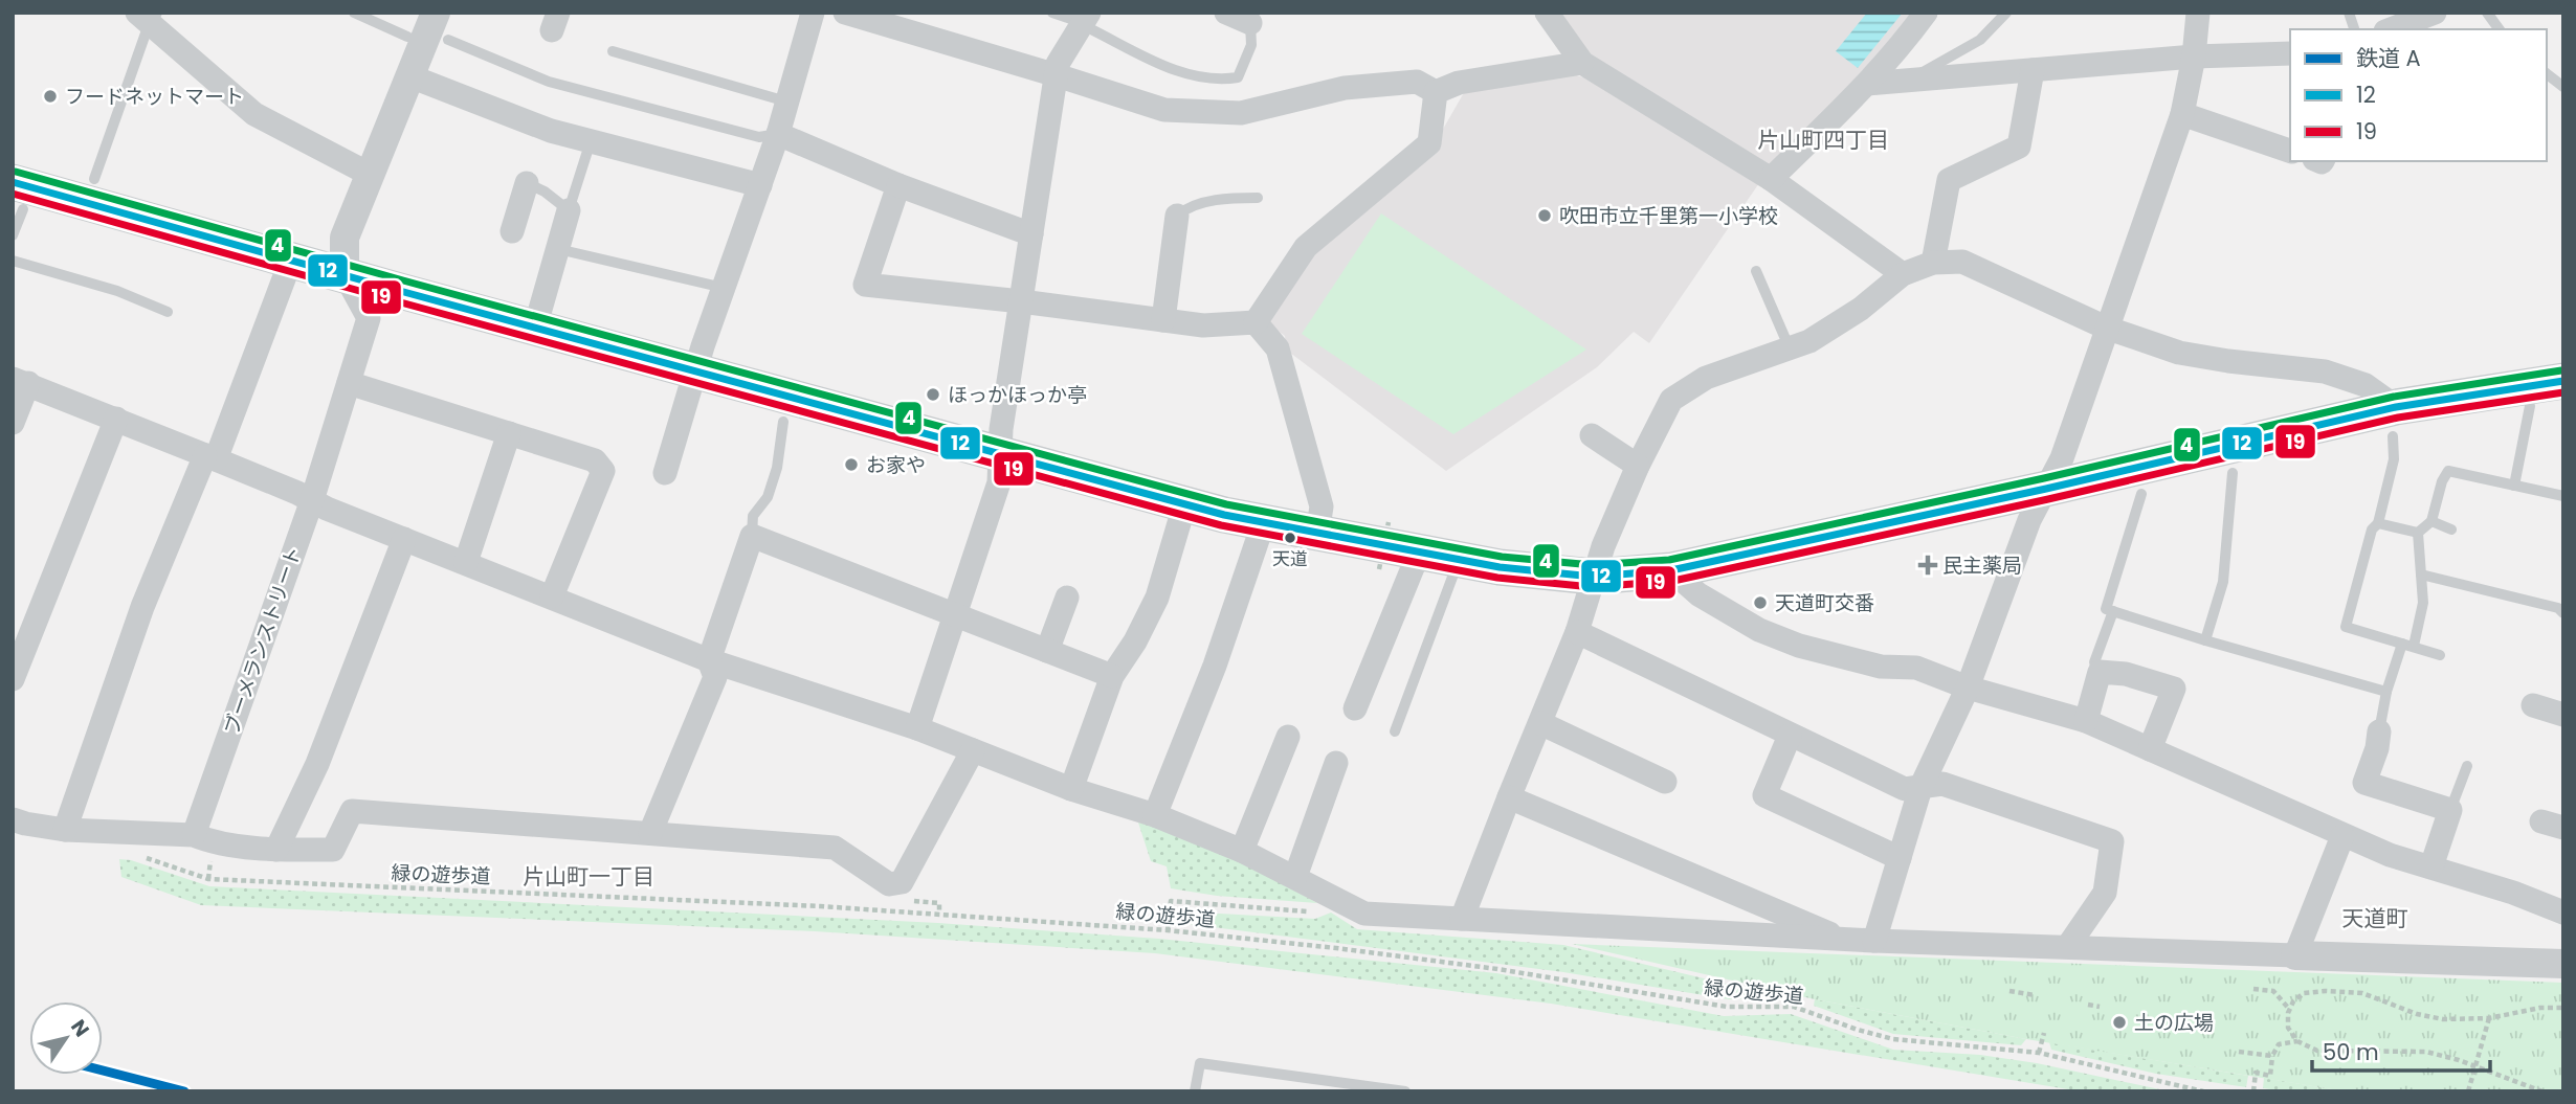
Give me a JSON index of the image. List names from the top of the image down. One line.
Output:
{"streets":{"street":["ブーメランストリート"],"path":["緑の遊歩道"]},"districts":["片山町四丁目","片山町一丁目","天道町"],"places":{"other":["フードネットマート","吹田市立千里第一小学校","ほっかほっか亭","お家や","天道","天道町交番","土の広場"],"health":["民主薬局"]},"lines":["transit line 4","transit line 12","transit line 19","rail line A"],"legend":["鉄道 A","12","19"],"scale_bar":"50 m","north":"top right"}
